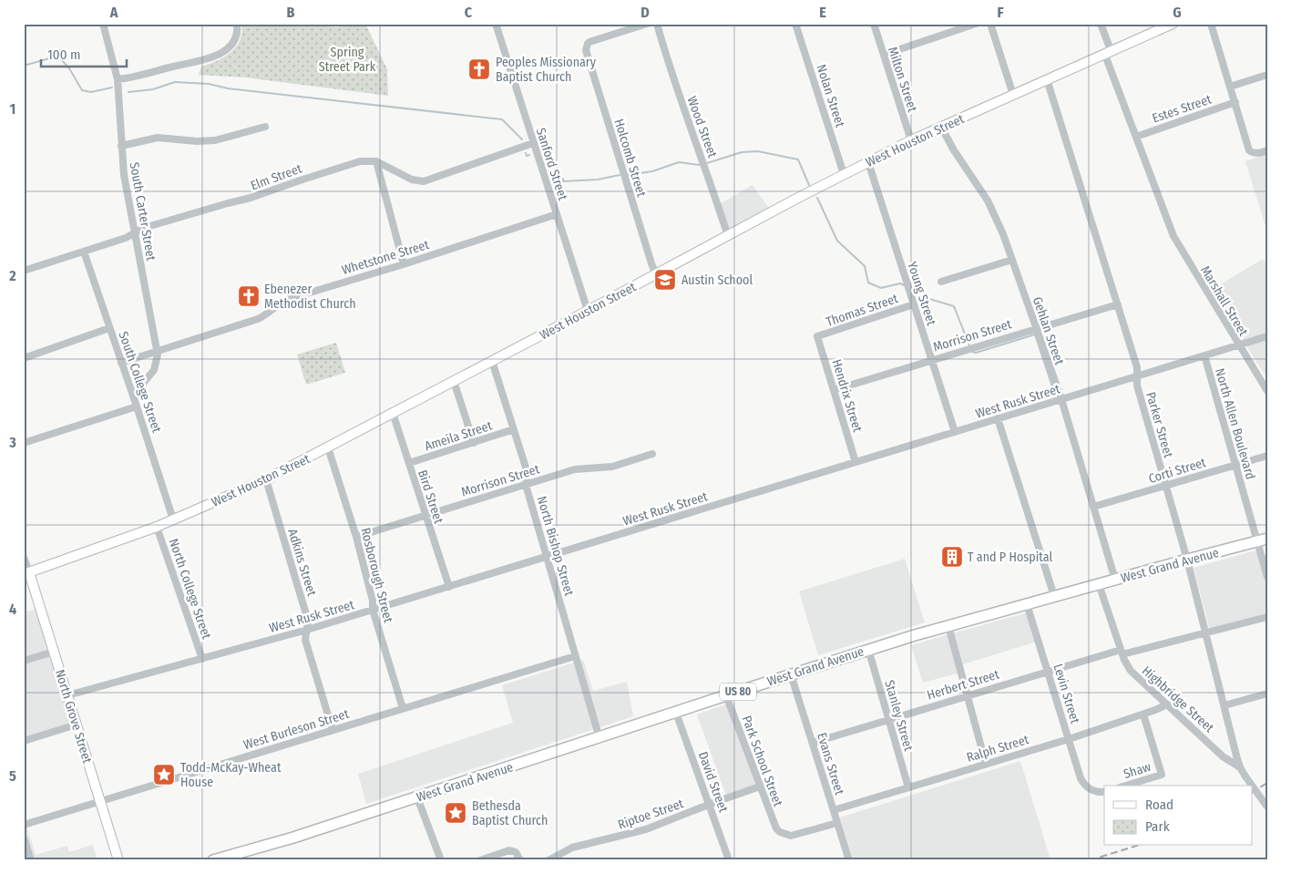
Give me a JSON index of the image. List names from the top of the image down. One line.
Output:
{"streets":{"highway":["West Grand Avenue","US 80"],"main road":["West Houston Street","North Grove Street"],"street":["Milton Street","Nolan Street","Estes Street","Wood Street","Holcomb Street","Sanford Street","Elm Street","South Carter Street","Whetstone Street","Young Street","Marshall Street","Thomas Street","Gehlan Street","Morrison Street","South College Street","Hendrix Street","West Rusk Street","North Allen Boulevard","Parker Street","Ameila Street","Corti Street","Bird Street","North Bishop Street","Adkins Street","Rosborough Street","North College Street","Herbert Street","Levin Street","Highbridge Street","Stanley Street","West Burleson Street","Ralph Street","Park School Street","Evans Street","Shaw","David Street","Riptoe Street"]},"crossings":[["Milton Street","West Houston Street"],["Nolan Street","West Houston Street"],["Estes Street","Marshall Street"],["Wood Street","West Houston Street"],["West Houston Street","Holcomb Street"],["West Houston Street","Sanford Street"],["West Houston Street","Young Street"],["West Houston Street","Gehlan Street"],["West Houston Street","South College Street"],["West Houston Street","Parker Street"],["West Houston Street","Bird Street"],["West Houston Street","North Bishop Street"],["West Houston Street","Adkins Street"],["West Houston Street","Rosborough Street"],["West Houston Street","North College Street"],["West Houston Street","North Grove Street"],["Sanford Street","Whetstone Street"],["Elm Street","South Carter Street"],["Elm Street","South College Street"],["South Carter Street","Whetstone Street"],["South Carter Street","South College Street"],["Whetstone Street","South College Street"],["Young Street","Thomas Street"],["Young Street","Morrison Street"],["Young Street","West Rusk Street"],["Marshall Street","West Rusk Street"],["Thomas Street","Hendrix Street"],["Gehlan Street","Morrison Street"],["Gehlan Street","West Rusk Street"],["Gehlan Street","Corti Street"],["Gehlan Street","West Grand Avenue"],["Morrison Street","Hendrix Street"],["Morrison Street","Parker Street"],["Morrison Street","Bird Street"],["Morrison Street","North Bishop Street"],["Morrison Street","Rosborough Street"],["Hendrix Street","West Rusk Street"],["West Rusk Street","North Allen Boulevard"],["West Rusk Street","Parker Street"],["West Rusk Street","Bird Street"],["West Rusk Street","North Bishop Street"],["West Rusk Street","Adkins Street"],["West Rusk Street","Rosborough Street"],["West Rusk Street","North College Street"],["West Rusk Street","North Grove Street"],["North Allen Boulevard","Corti Street"],["North Allen Boulevard","West Grand Avenue"],["Parker Street","Corti Street"],["Parker Street","West Grand Avenue"],["Parker Street","Herbert Street"],["Parker Street","Highbridge Street"],["Ameila Street","Bird Street"],["Ameila Street","North Bishop Street"],["North Bishop Street","West Grand Avenue"],["North Bishop Street","West Burleson Street"],["Adkins Street","West Burleson Street"],["West Grand Avenue","Levin Street"],["West Grand Avenue","Highbridge Street"],["West Grand Avenue","Stanley Street"],["West Grand Avenue","Park School Street"],["West Grand Avenue","Evans Street"],["West Grand Avenue","David Street"],["Rosborough Street","West Burleson Street"],["Herbert Street","Levin Street"],["Herbert Street","Highbridge Street"],["Herbert Street","Stanley Street"],["Herbert Street","Evans Street"],["Levin Street","Ralph Street"],["Highbridge Street","Ralph Street"],["Stanley Street","Ralph Street"],["North Grove Street","West Burleson Street"],["Ralph Street","Evans Street"],["Ralph Street","Shaw"],["Park School Street","Evans Street"],["Park School Street","Riptoe Street"],["David Street","Riptoe Street"]],"parks":["Spring Street Park"],"places":{"church":["Peoples Missionary Baptist Church","Ebenezer Methodist Church"],"school or university":["Austin School"],"building":["T and P Hospital"],"place":["Todd-McKay-Wheat House","Bethesda Baptist Church"]},"legend":["Road","Park"],"scale_bar":"100 m","grid":{"columns":["A","B","C","D","E","F","G"],"rows":["1","2","3","4","5"]}}
